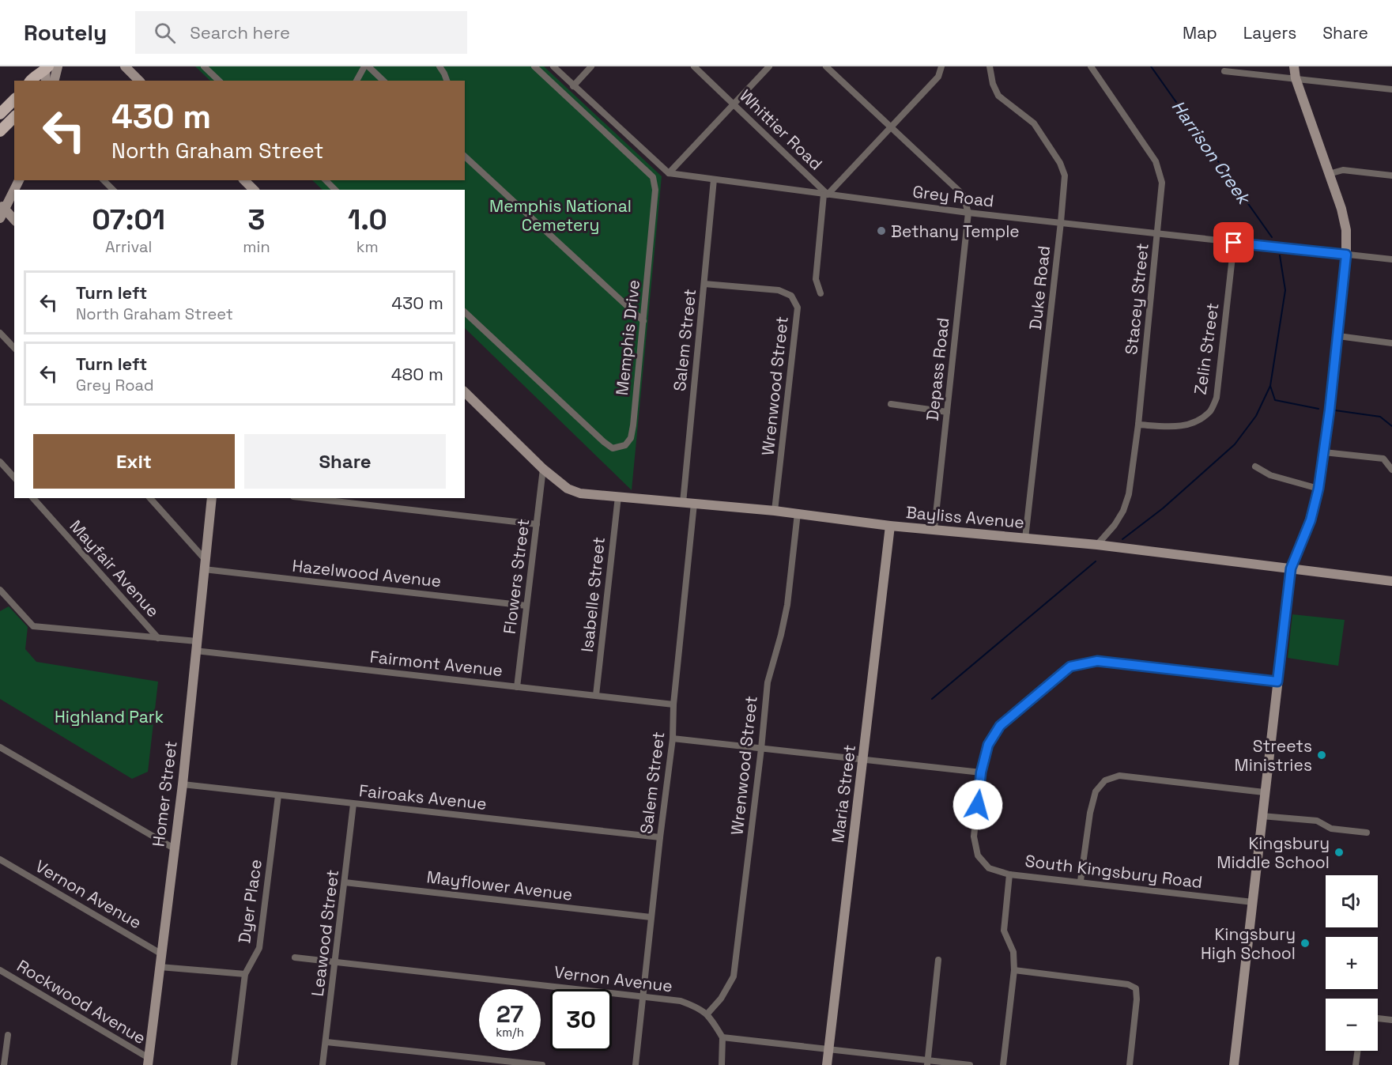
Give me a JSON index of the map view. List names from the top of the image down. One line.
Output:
{"streets":{"street":["Whittier Road","Grey Road","Duke Road","Stacey Street","Memphis Drive","Salem Street","Zelin Street","Depass Road","Wrenwood Street","Bayliss Avenue","Mayfair Avenue","Hazelwood Avenue","Flowers Street","Isabelle Street","Fairmont Avenue","Homer Street","Maria Street","Fairoaks Avenue","South Kingsbury Road","Mayflower Avenue","Vernon Avenue","Dyer Place","Leawood Street","Rockwood Avenue"]},"crossings":[["Whittier Road","Grey Road"],["Grey Road","Duke Road"],["Grey Road","Stacey Street"],["Grey Road","Salem Street"],["Grey Road","Zelin Street"],["Grey Road","Depass Road"],["Duke Road","Bayliss Avenue"],["Stacey Street","Zelin Street"],["Stacey Street","Bayliss Avenue"],["Salem Street","Wrenwood Street"],["Salem Street","Bayliss Avenue"],["Salem Street","Fairmont Avenue"],["Salem Street","Fairoaks Avenue"],["Salem Street","Mayflower Avenue"],["Salem Street","Vernon Avenue"],["Depass Road","Bayliss Avenue"],["Wrenwood Street","Bayliss Avenue"],["Wrenwood Street","Vernon Avenue"],["Bayliss Avenue","Flowers Street"],["Bayliss Avenue","Isabelle Street"],["Bayliss Avenue","Maria Street"],["Mayfair Avenue","Fairmont Avenue"],["Hazelwood Avenue","Flowers Street"],["Hazelwood Avenue","Homer Street"],["Flowers Street","Fairmont Avenue"],["Isabelle Street","Fairmont Avenue"],["Fairmont Avenue","Homer Street"],["Homer Street","Fairoaks Avenue"],["Homer Street","Vernon Avenue"],["Homer Street","Rockwood Avenue"],["Fairoaks Avenue","Dyer Place"],["Fairoaks Avenue","Leawood Street"],["Mayflower Avenue","Leawood Street"],["Vernon Avenue","Leawood Street"]],"water":["Harrison Creek"],"parks":["Memphis National Cemetery","Highland Park"],"places":["Bethany Temple","Streets Ministries","Kingsbury Middle School","Kingsbury High School"],"page":{"header":"Routely","search":"Search here","nav":["Map","Layers","Share"],"turn":["430 m","North Graham Street"],"eta":["07:01","Arrival","3","min","1.0","km"],"list":[{"name":"Turn left","note":"North Graham Street","value":"430 m"},{"name":"Turn left","note":"Grey Road","value":"480 m"}],"buttons":["Exit","Share"],"map_buttons":["+","−"],"speed":"27 km/h","limit":"30"}}
